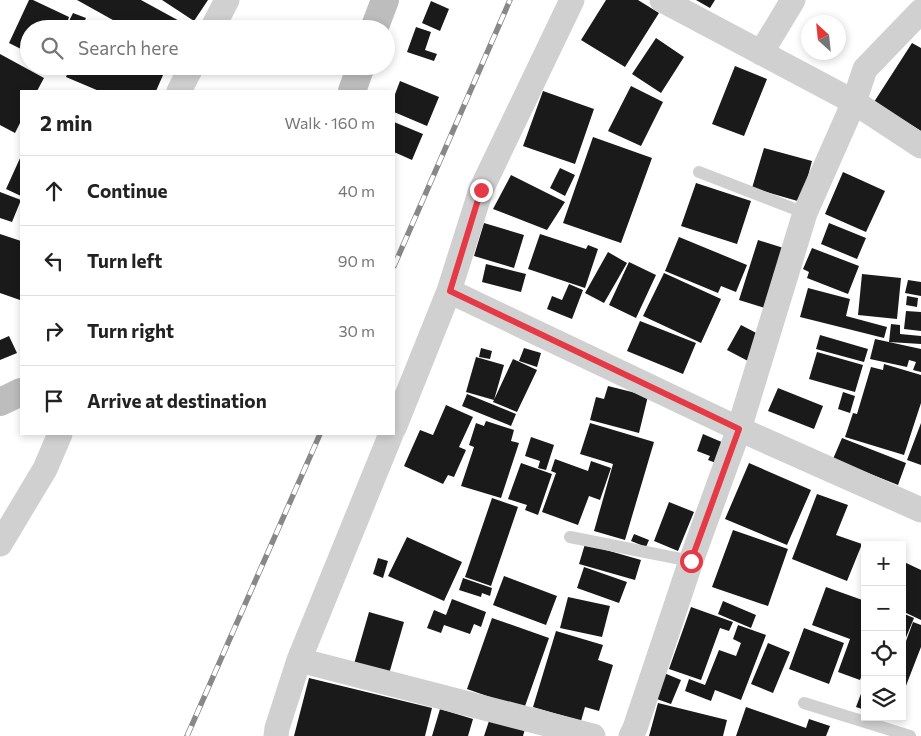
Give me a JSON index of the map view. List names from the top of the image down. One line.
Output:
{"north":"top left","page":{"search":"Search here","heading":["2 min","Walk · 160 m"],"list":[["Continue","40 m"],["Turn left","90 m"],["Turn right","30 m"],"Arrive at destination"],"map_buttons":["+","−"]}}
